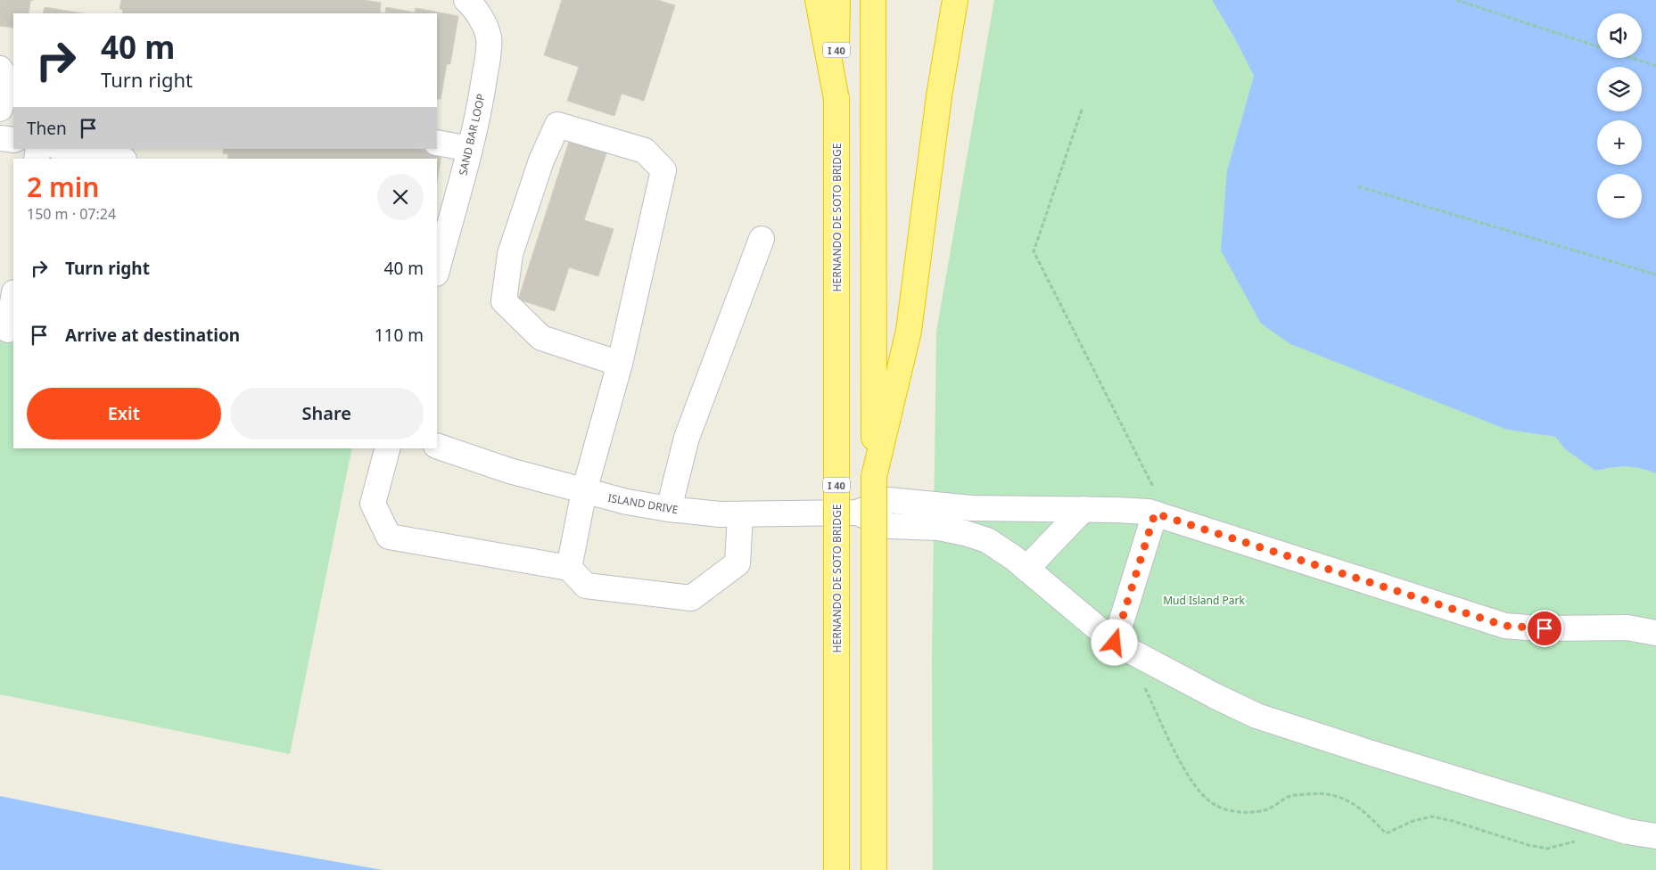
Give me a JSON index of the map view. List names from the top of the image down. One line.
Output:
{"streets":{"highway":["I 40","HERNANDO DE SOTO BRIDGE"],"street":["SAND BAR LOOP","ISLAND DRIVE"]},"crossings":[["I 40","HERNANDO DE SOTO BRIDGE"]],"parks":["Mud Island Park"],"page":{"map_buttons":["+","−"],"turn":["40 m","Turn right"],"then":"Then","heading":["2 min","150 m · 07:24"],"list":[{"name":"Turn right","value":"40 m"},{"name":"Arrive at destination","value":"110 m"}],"buttons":["Exit","Share"]}}
